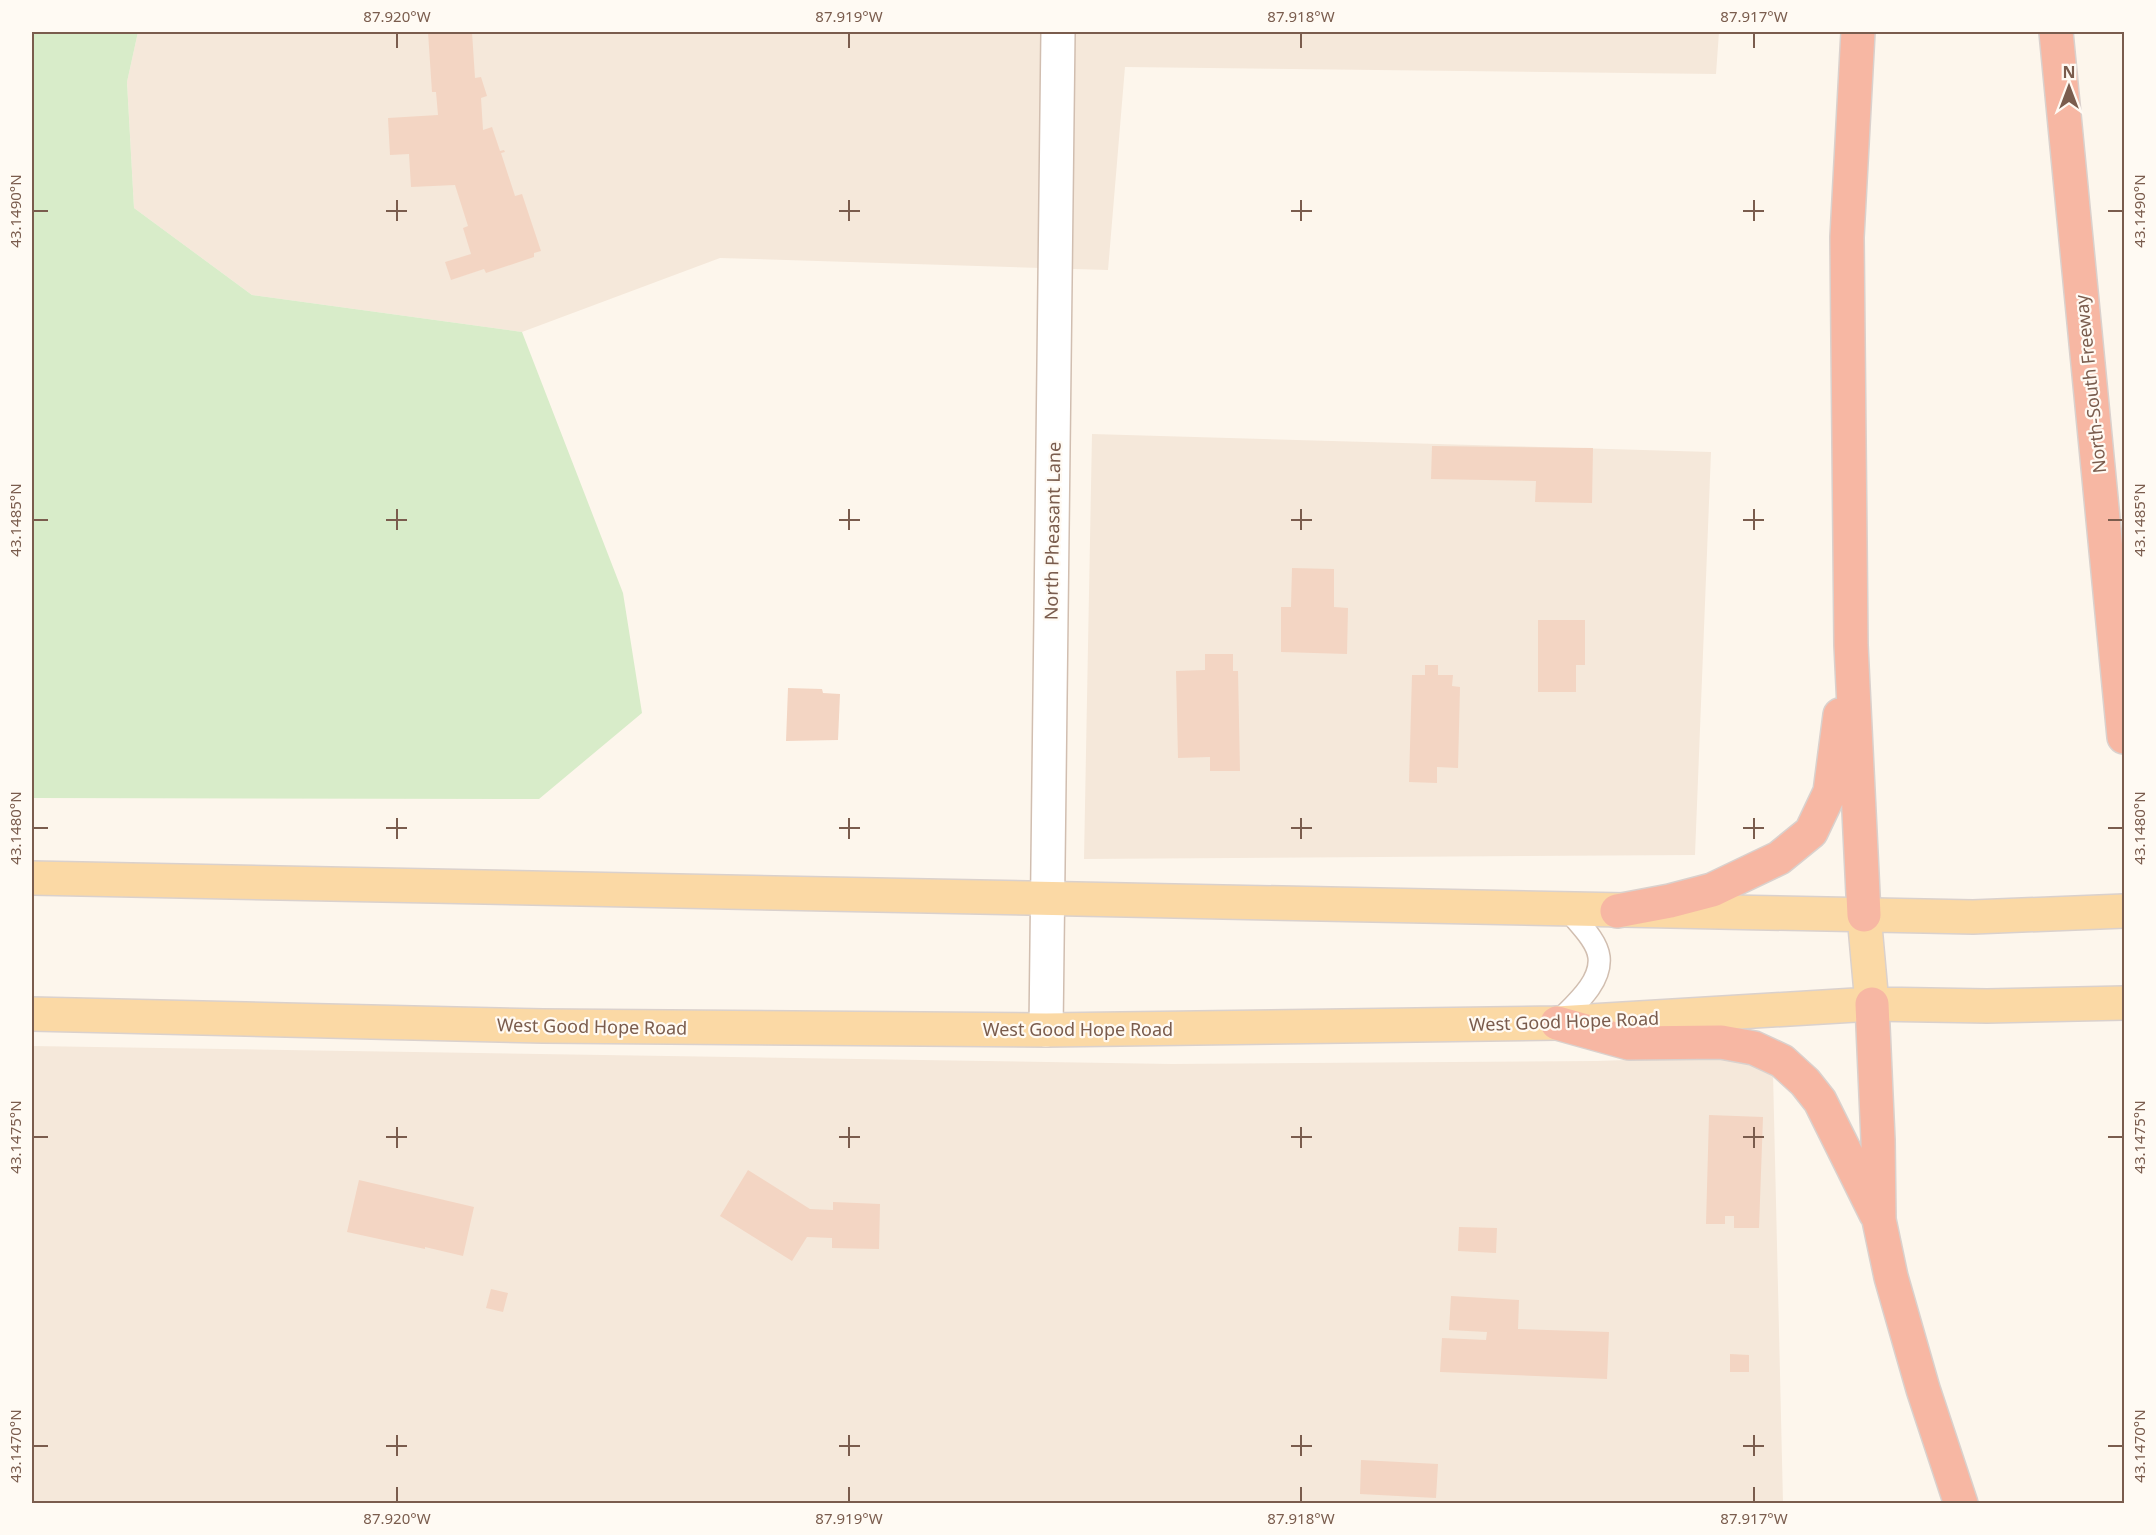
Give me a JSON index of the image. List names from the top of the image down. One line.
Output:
{"streets":{"highway":["North-South Freeway"],"main road":["West Good Hope Road"],"street":["North Pheasant Lane"]},"crossings":[["North Pheasant Lane","West Good Hope Road"]],"north":"top","coordinates":["87.920°W","87.919°W","87.918°W","87.917°W","43.1490°N","43.1485°N","43.1480°N","43.1475°N","43.1470°N"]}
